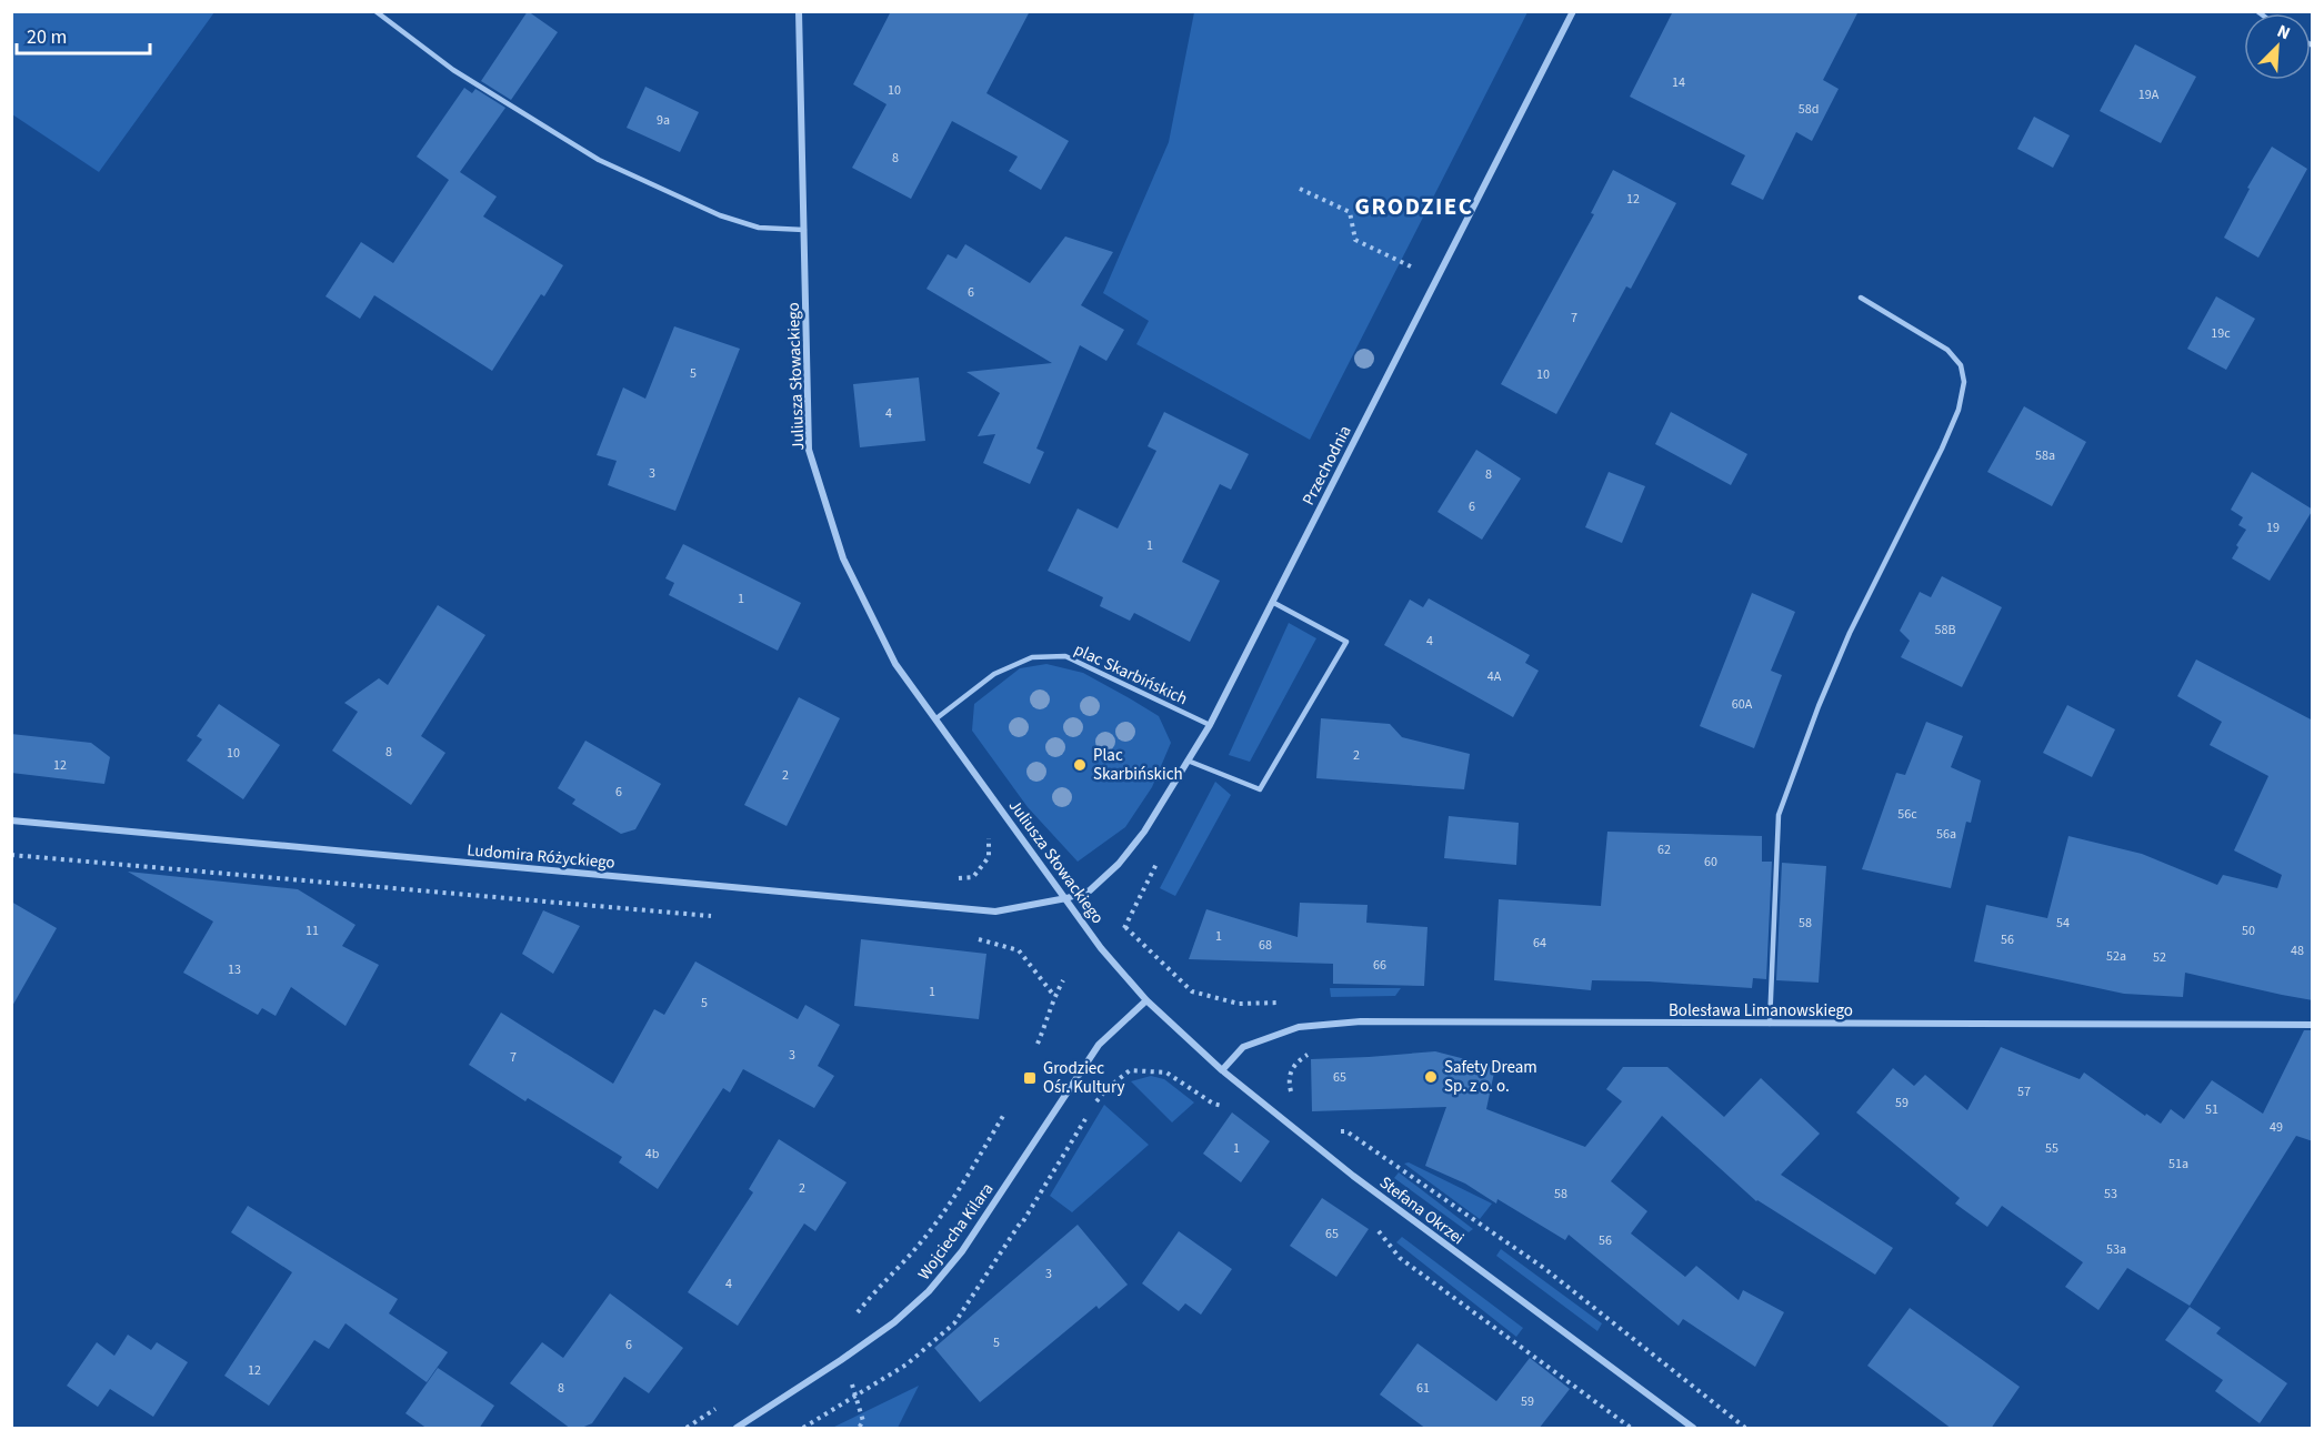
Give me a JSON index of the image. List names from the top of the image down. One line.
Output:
{"streets":{"street":["Juliusza Słowackiego","Przechodnia","Ludomira Różyckiego","Bolesława Limanowskiego","Stefana Okrzei","Wojciecha Kilara"],"lane":["plac Skarbińskich"]},"crossings":[["Juliusza Słowackiego","Przechodnia"],["Juliusza Słowackiego","plac Skarbińskich"],["Juliusza Słowackiego","Ludomira Różyckiego"],["Juliusza Słowackiego","Stefana Okrzei"],["Juliusza Słowackiego","Wojciecha Kilara"],["Przechodnia","plac Skarbińskich"],["Przechodnia","Ludomira Różyckiego"],["Bolesława Limanowskiego","Stefana Okrzei"],["Stefana Okrzei","Wojciecha Kilara"]],"districts":["GRODZIEC"],"places":{"other":["Plac Skarbińskich","Safety Dream Sp. z o. o."],"transit":["Grodziec Ośr. Kultury"]},"house_numbers":["14","10","19A","58d","9a","8","12","6","7","19c","5","10","4","58a","3","8","6","19","1","1","58B","4","4A","60A","8","10","2","12","2","6","56c","56a","62","60","58","54","11","50","1","56","64","68","48","52a","52","66","13","1","5","3","7","65","57","59","51","49","1","55","4b","51a","2","58","53","65","56","53a","3","4","5","6","12","8","61","59"],"scale_bar":"20 m","north":"top right"}
